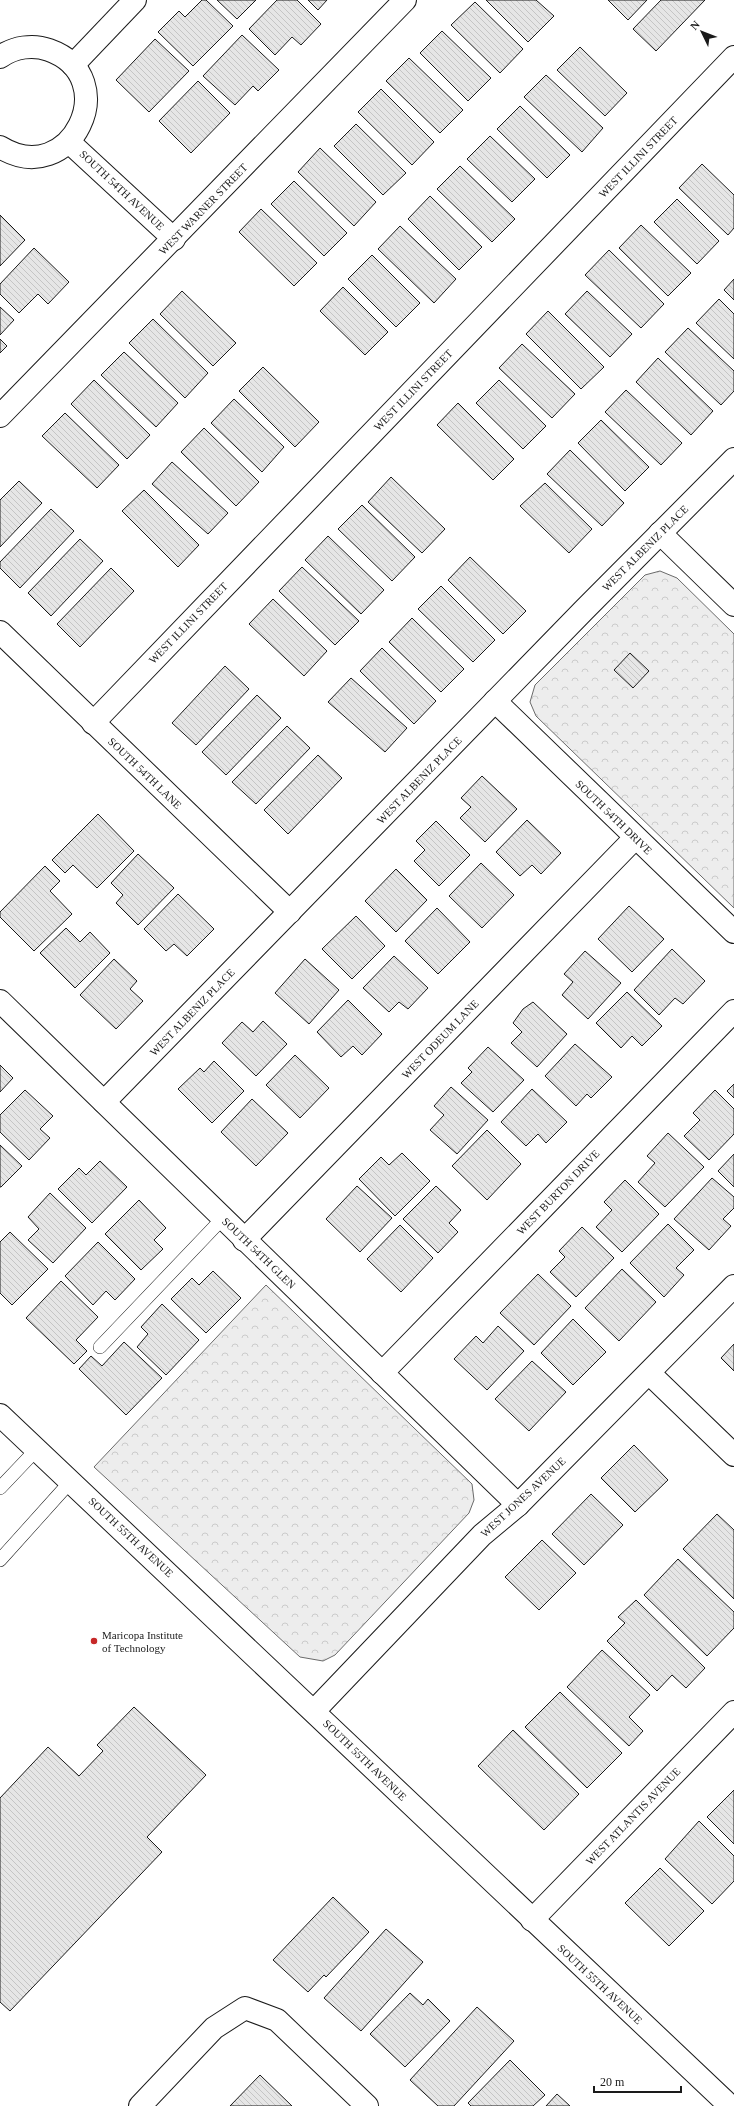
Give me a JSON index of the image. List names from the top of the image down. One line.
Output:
{"streets":{"street":["WEST ILLINI STREET","SOUTH 54TH AVENUE","WEST WARNER STREET","WEST ALBENIZ PLACE","SOUTH 54TH LANE","SOUTH 54TH DRIVE","WEST ODEUM LANE","WEST BURTON DRIVE","SOUTH 54TH GLEN","WEST JONES AVENUE","SOUTH 55TH AVENUE","WEST ATLANTIS AVENUE"]},"crossings":[["WEST ILLINI STREET","SOUTH 54TH LANE"],["SOUTH 54TH AVENUE","WEST WARNER STREET"],["WEST ALBENIZ PLACE","SOUTH 54TH LANE"],["WEST ALBENIZ PLACE","SOUTH 54TH DRIVE"],["WEST ALBENIZ PLACE","SOUTH 54TH GLEN"],["SOUTH 54TH DRIVE","WEST ODEUM LANE"],["WEST ODEUM LANE","SOUTH 54TH GLEN"],["WEST BURTON DRIVE","SOUTH 54TH GLEN"],["SOUTH 54TH GLEN","WEST JONES AVENUE"],["WEST JONES AVENUE","SOUTH 55TH AVENUE"],["SOUTH 55TH AVENUE","WEST ATLANTIS AVENUE"]],"places":["Maricopa Institute of Technology"],"scale_bar":"20 m","north":"top left"}
